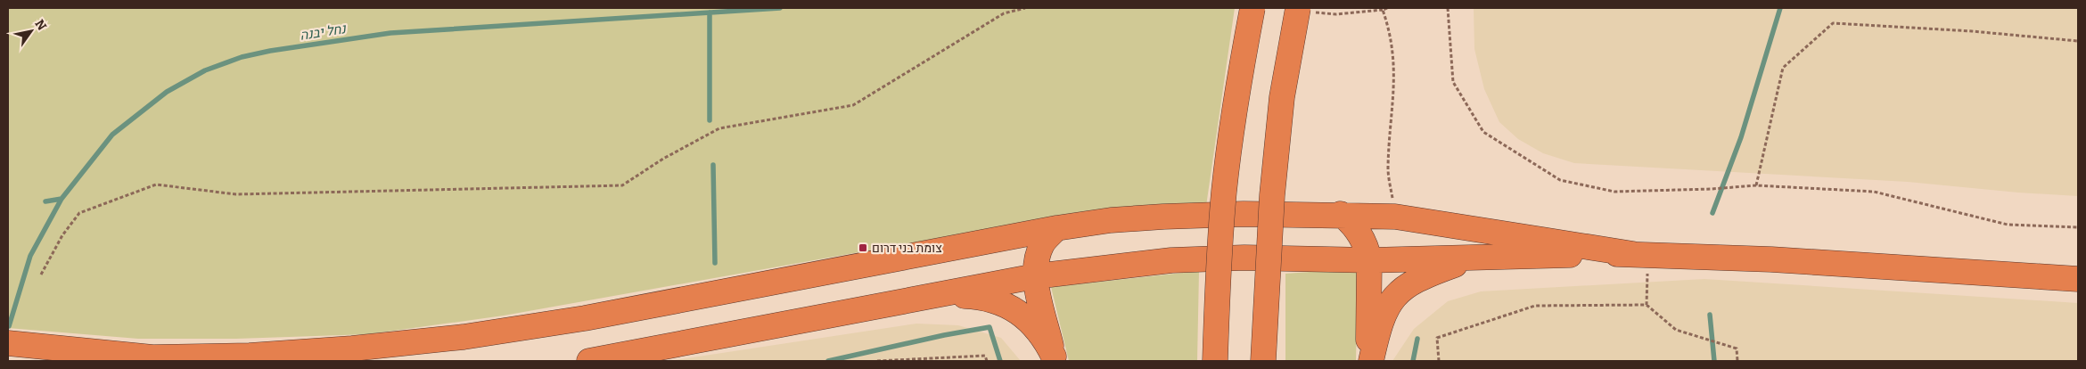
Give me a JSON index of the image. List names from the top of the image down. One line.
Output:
{"water":["נחל יבנה"],"places":{"transit":["צומת בני דרום"]},"north":"top right"}
